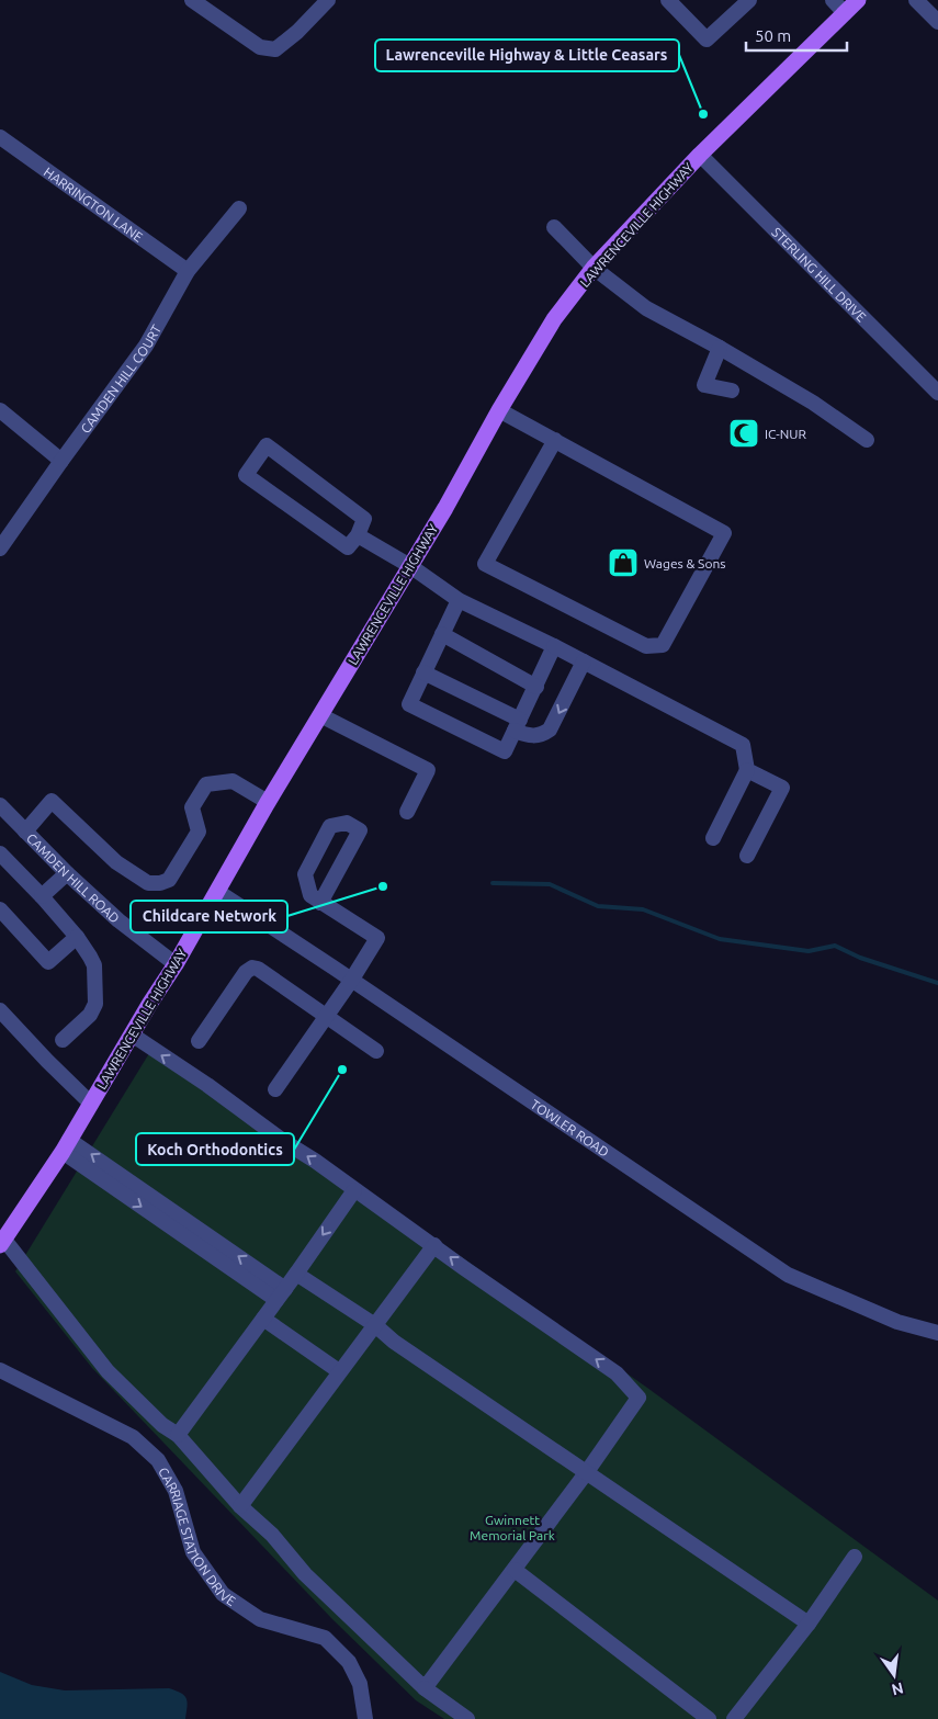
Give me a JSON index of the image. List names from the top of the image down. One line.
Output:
{"streets":{"main road":["LAWRENCEVILLE HIGHWAY"],"street":["HARRINGTON LANE","STERLING HILL DRIVE","CAMDEN HILL COURT","CAMDEN HILL ROAD","TOWLER ROAD","CARRIAGE STATION DRIVE"]},"crossings":[["HARRINGTON LANE","CAMDEN HILL COURT"],["LAWRENCEVILLE HIGHWAY","STERLING HILL DRIVE"],["LAWRENCEVILLE HIGHWAY","CAMDEN HILL ROAD"],["LAWRENCEVILLE HIGHWAY","TOWLER ROAD"]],"parks":["Gwinnett Memorial Park"],"places":{"other":["Lawrenceville Highway & Little Ceasars","Childcare Network","Koch Orthodontics"],"mosque":["IC-NUR"],"shop":["Wages & Sons"]},"scale_bar":"50 m","north":"bottom"}
